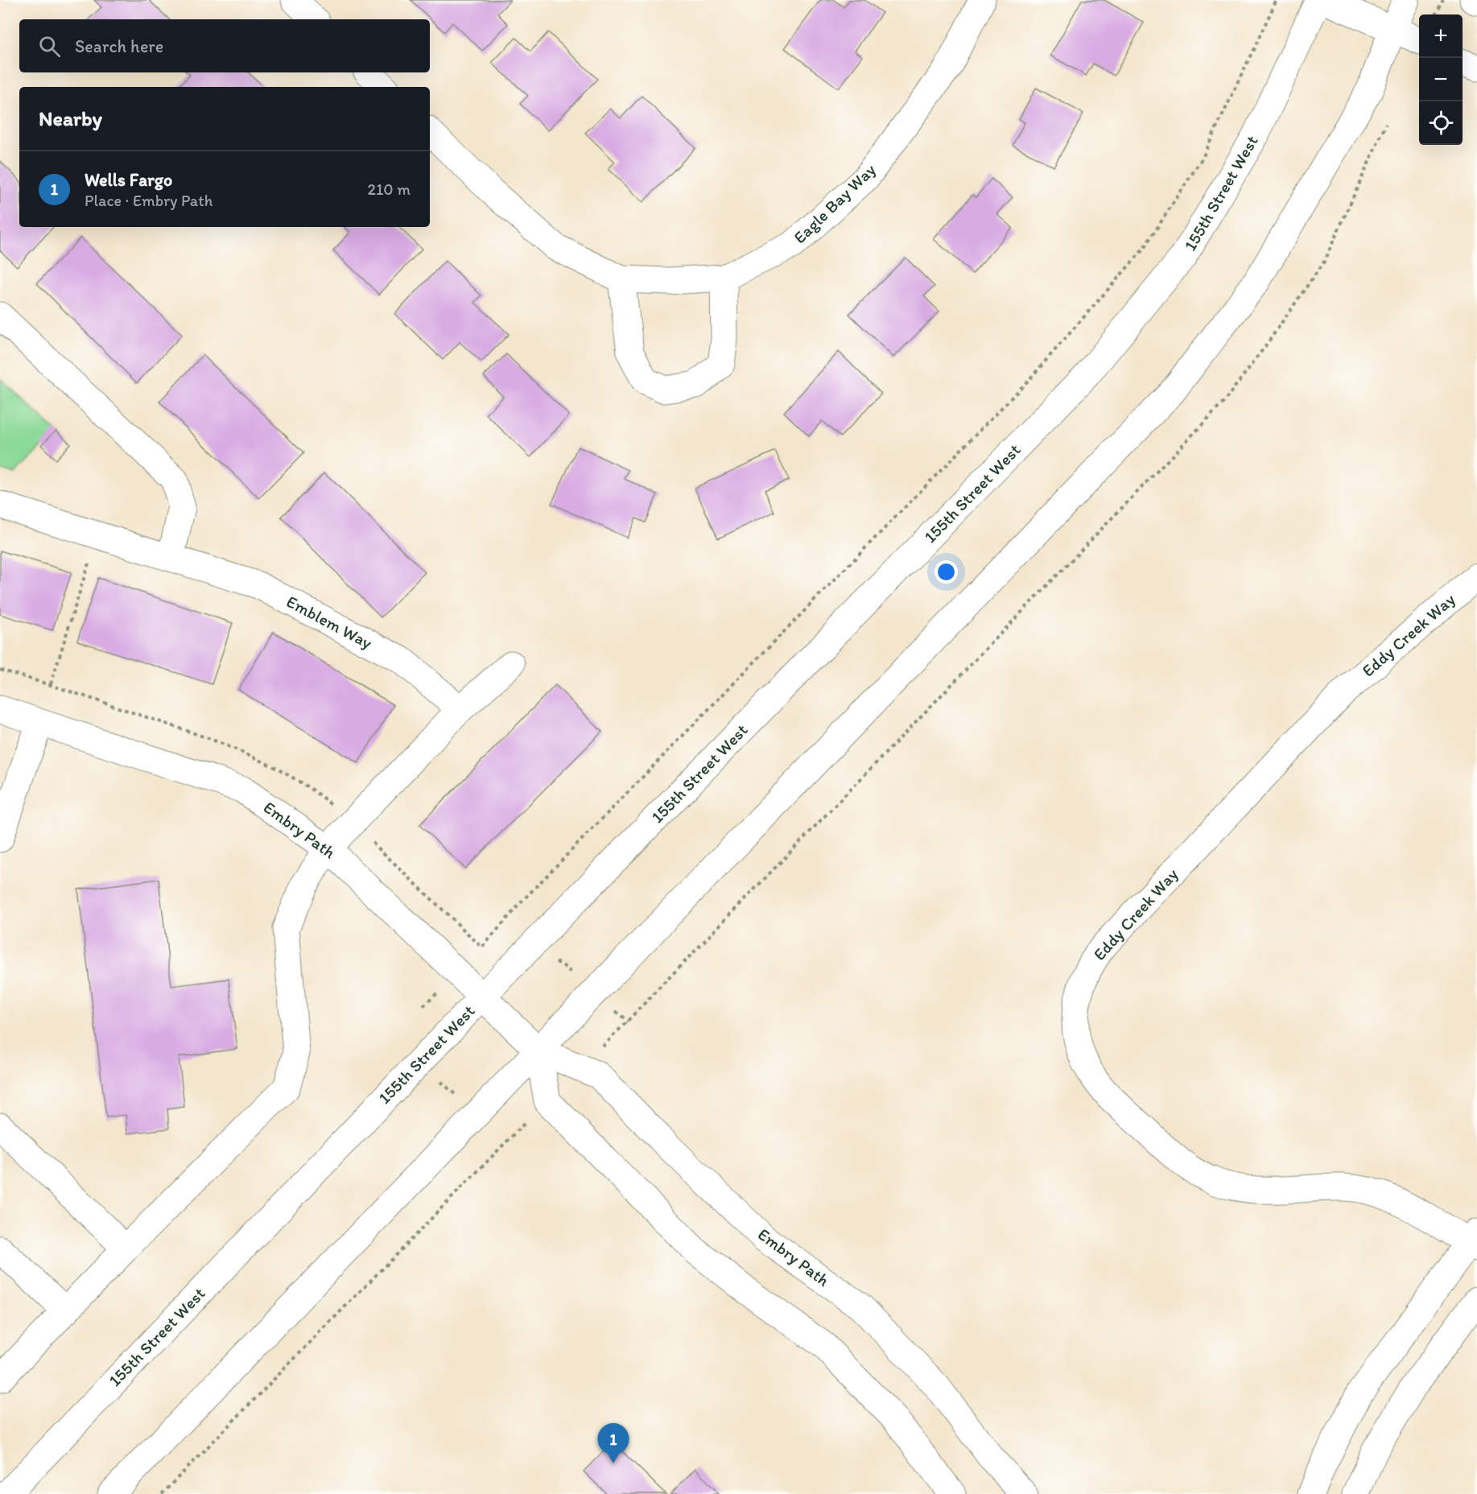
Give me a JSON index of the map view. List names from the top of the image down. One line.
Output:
{"streets":{"street":["155th Street West","Eagle Bay Way","Emblem Way","Eddy Creek Way","Embry Path"]},"crossings":[["155th Street West","Embry Path"]],"page":{"map_buttons":["+","−"],"search":"Search here","heading":"Nearby","list":[{"mark":"1","name":"Wells Fargo","note":"Place · Embry Path","value":"210 m"}],"pins":"1"}}
